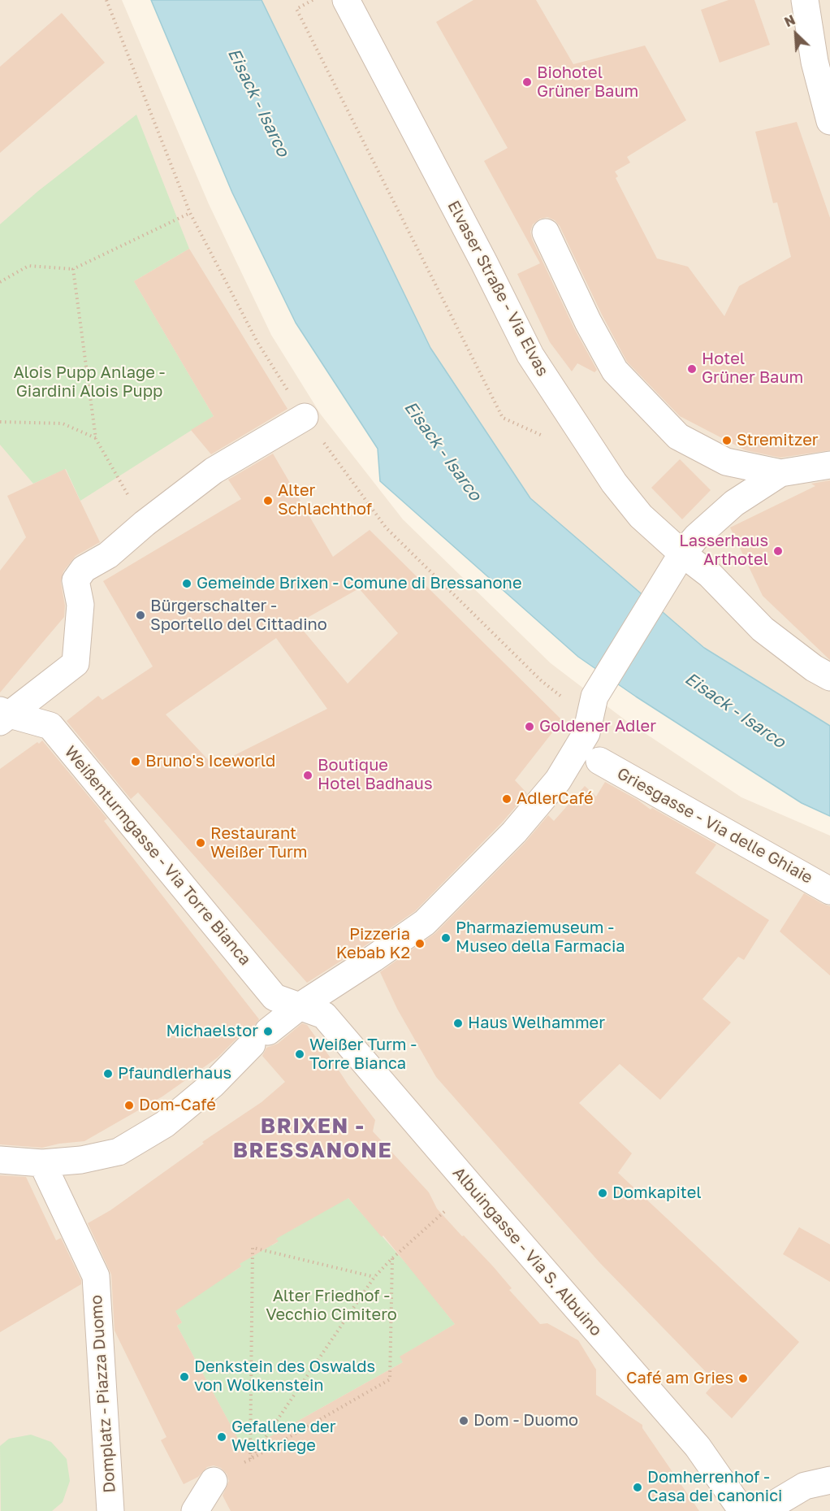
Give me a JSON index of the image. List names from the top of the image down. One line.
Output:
{"streets":{"street":["Elvaser Straße - Via Elvas","Griesgasse - Via delle Ghiaie","Weißenturmgasse - Via Torre Bianca","Albuingasse - Via S. Albuino","Domplatz - Piazza Duomo"]},"crossings":[["Weißenturmgasse - Via Torre Bianca","Albuingasse - Via S. Albuino"]],"districts":["BRIXEN - BRESSANONE"],"water":["Eisack - Isarco"],"parks":["Alois Pupp Anlage - Giardini Alois Pupp","Alter Friedhof - Vecchio Cimitero"],"places":["Biohotel Grüner Baum","Hotel Grüner Baum","Stremitzer","Alter Schlachthof","Lasserhaus Arthotel","Gemeinde Brixen - Comune di Bressanone","Bürgerschalter - Sportello del Cittadino","Goldener Adler","Bruno's Iceworld","Boutique Hotel Badhaus","AdlerCafé","Restaurant Weißer Turm","Pharmaziemuseum - Museo della Farmacia","Pizzeria Kebab K2","Haus Welhammer","Michaelstor","Weißer Turm - Torre Bianca","Pfaundlerhaus","Dom-Café","Domkapitel","Denkstein des Oswalds von Wolkenstein","Café am Gries","Dom - Duomo","Gefallene der Weltkriege","Domherrenhof - Casa dei canonici"],"north":"top left"}
